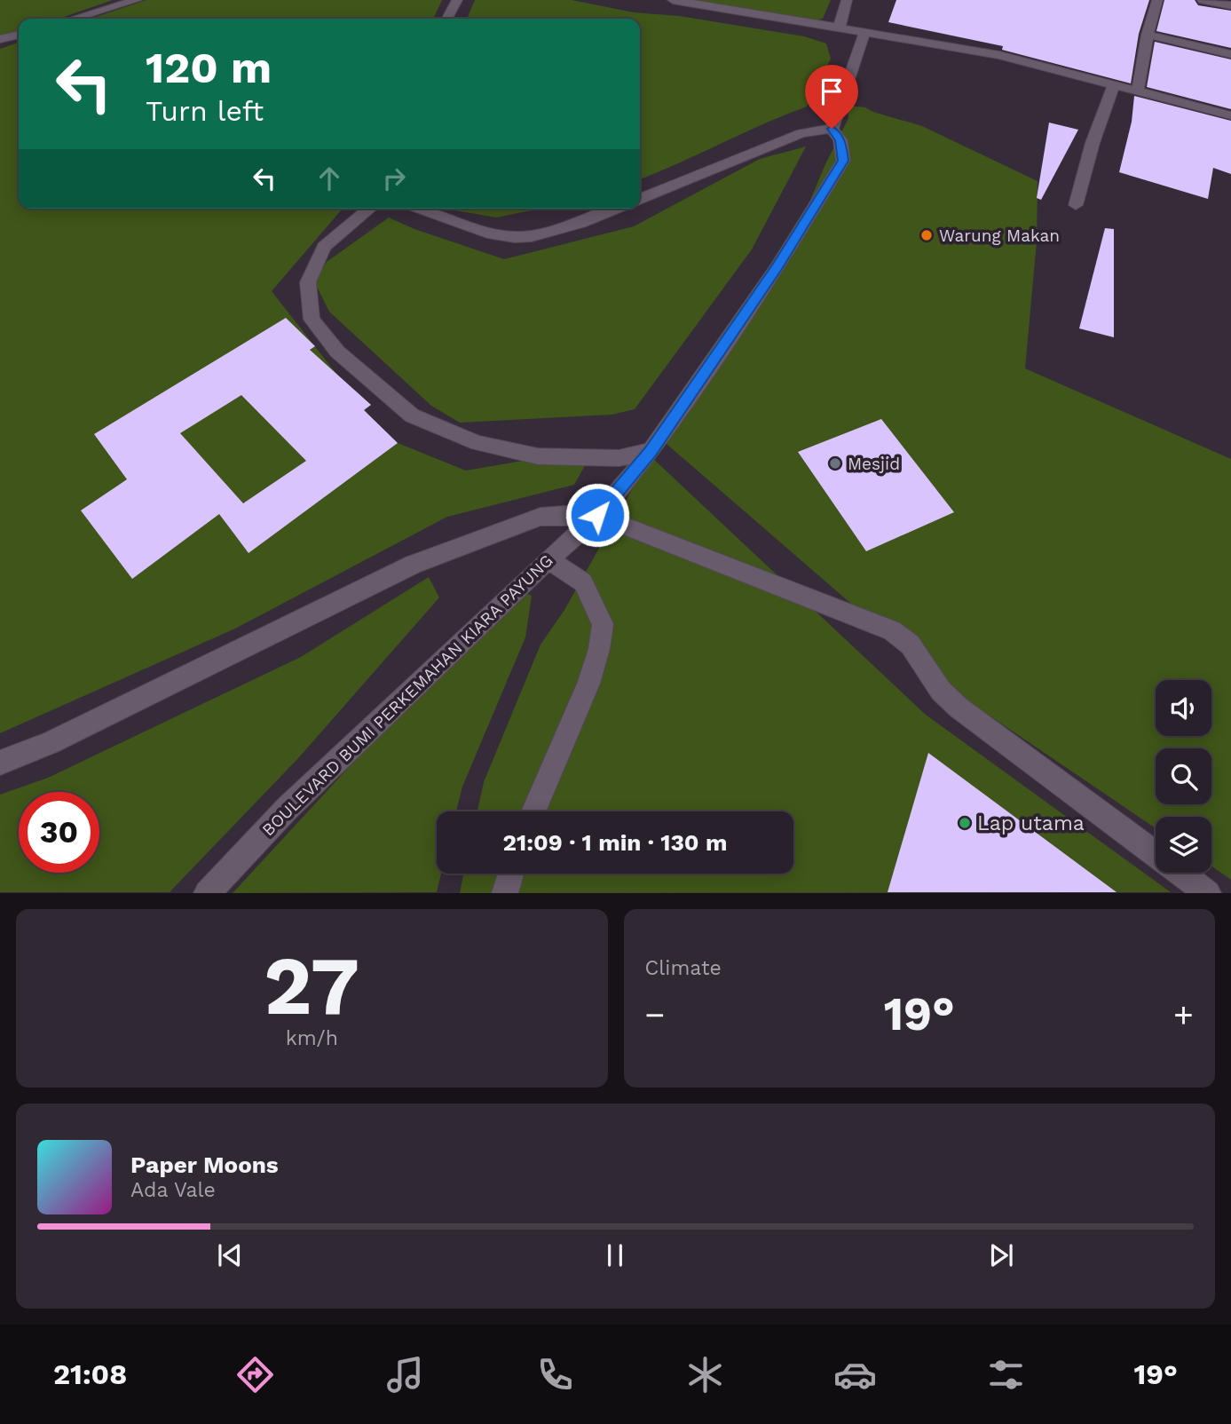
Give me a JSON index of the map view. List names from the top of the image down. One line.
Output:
{"streets":{"street":["BOULEVARD BUMI PERKEMAHAN KIARA PAYUNG"]},"places":["Warung Makan","Mesjid","Lap utama"],"page":{"turn":["120 m","Turn left"],"limit":"30","trip":"21:09 · 1 min · 130 m","tile":[["27","km/h"],"Climate"],"heat":["−","19°","+"],"song":["Paper Moons","Ada Vale"],"tabs":["21:08","19°"]}}
